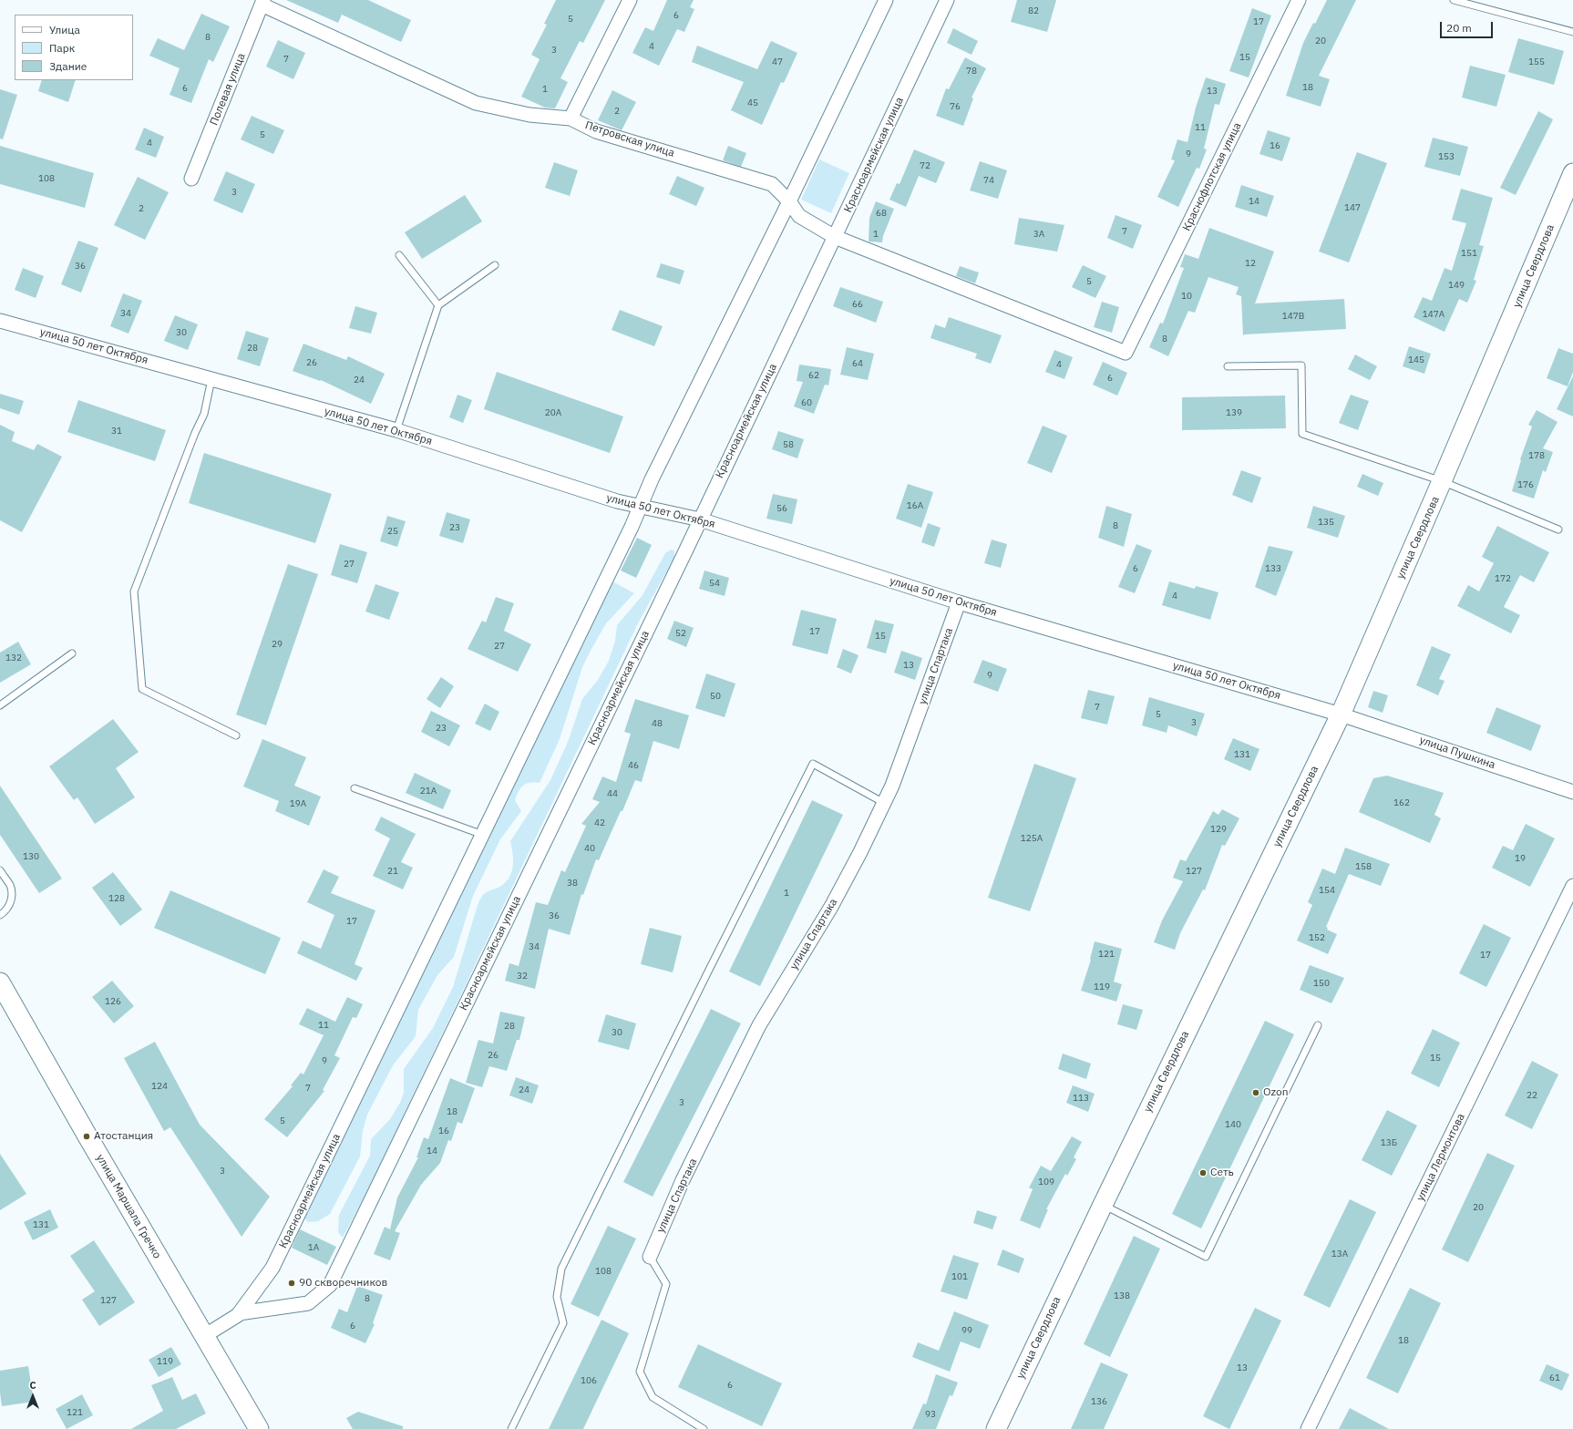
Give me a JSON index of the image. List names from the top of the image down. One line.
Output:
{"streets":{"main road":["улица Свердлова","улица Маршала Гречко"],"street":["Полевая улица","Петровская улица","Красноармейская улица","Краснофлотская улица","улица 50 лет Октября","улица Спартака","улица Пушкина","улица Лермонтова"]},"crossings":[["Петровская улица","Красноармейская улица"],["Петровская улица","Краснофлотская улица"],["Красноармейская улица","улица 50 лет Октября"],["Красноармейская улица","улица Маршала Гречко"],["улица Свердлова","улица 50 лет Октября"],["улица Свердлова","улица Пушкина"],["улица 50 лет Октября","улица Спартака"],["улица 50 лет Октября","улица Пушкина"]],"places":["Ozon","Атостанция","Сеть","90 скворечников"],"house_numbers":["82","6","5","17","8","20","4","3","15","7","47","155","78","18","6","1","13","45","76","2","11","5","4","16","9","153","72","108","74","3","14","147","2","68","7","1","3А","151","12","36","5","149","10","66","34","147А","147В","30","8","28","145","26","64","4","62","6","24","60","20А","139","31","58","178","176","16А","56","135","8","23","25","27","6","133","172","54","4","17","52","15","29","27","132","13","9","50","7","5","3","48","23","131","46","21А","44","162","19А","42","129","125А","40","130","19","158","21","127","38","154","1","128","36","17","152","34","121","17","32","150","119","126","11","28","30","26","15","9","124","7","24","22","113","3","18","5","140","16","13Б","14","3","109","20","131","1А","13А","108","101","138","8","127","6","99","18","119","13","61","106","6","136","121","93"],"legend":["Улица","Парк","Здание"],"scale_bar":"20 m","north":"top"}
